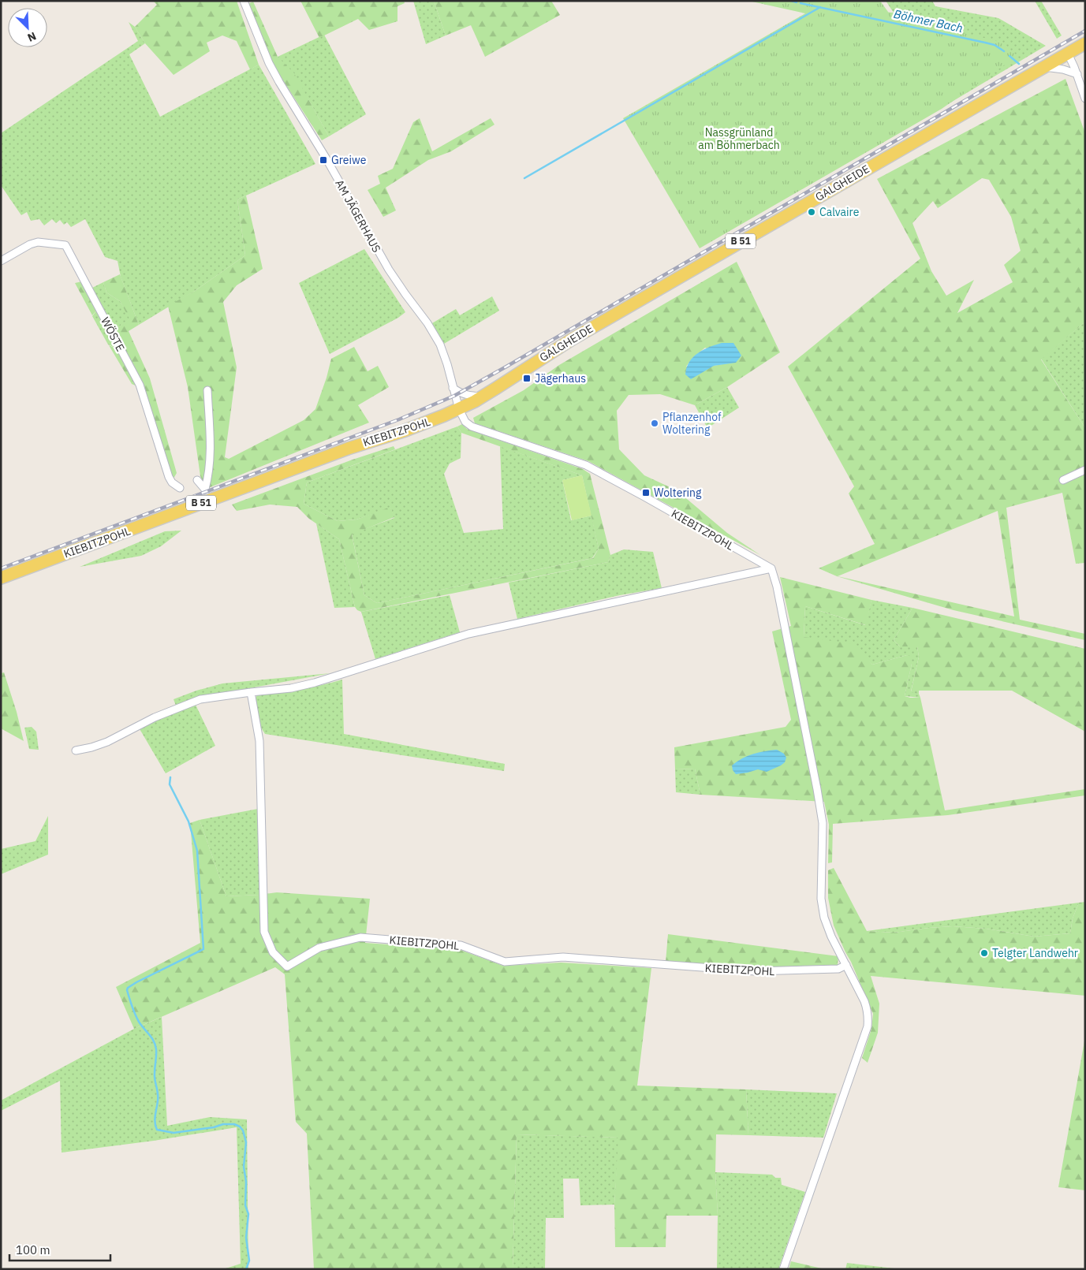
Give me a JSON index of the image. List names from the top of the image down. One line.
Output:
{"streets":{"main road":["GALGHEIDE","B 51","KIEBITZPOHL"],"street":["AM JÄGERHAUS","WÖSTE"]},"crossings":[["GALGHEIDE","AM JÄGERHAUS"],["GALGHEIDE","KIEBITZPOHL"],["AM JÄGERHAUS","KIEBITZPOHL"]],"water":["Böhmer Bach"],"parks":["Nassgrünland am Böhmerbach"],"places":{"transit":["Greiwe","Jägerhaus","Woltering"],"other":["Calvaire","Pflanzenhof Woltering","Telgter Landwehr"]},"scale_bar":"100 m","north":"bottom right"}
